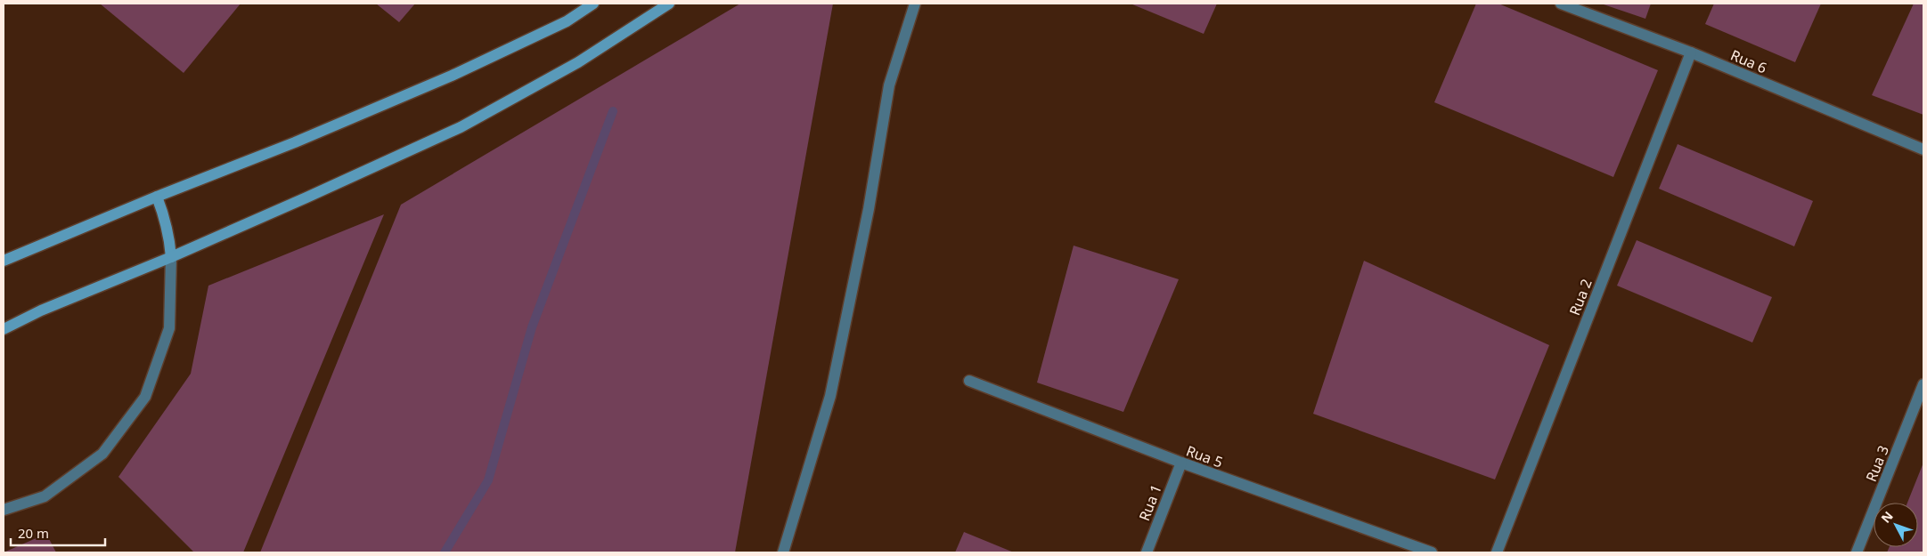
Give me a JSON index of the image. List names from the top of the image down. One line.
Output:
{"streets":{"street":["Rua 6","Rua 2","Rua 5","Rua 3","Rua 1"]},"crossings":[["Rua 6","Rua 2"],["Rua 5","Rua 1"]],"scale_bar":"20 m","north":"top left"}
